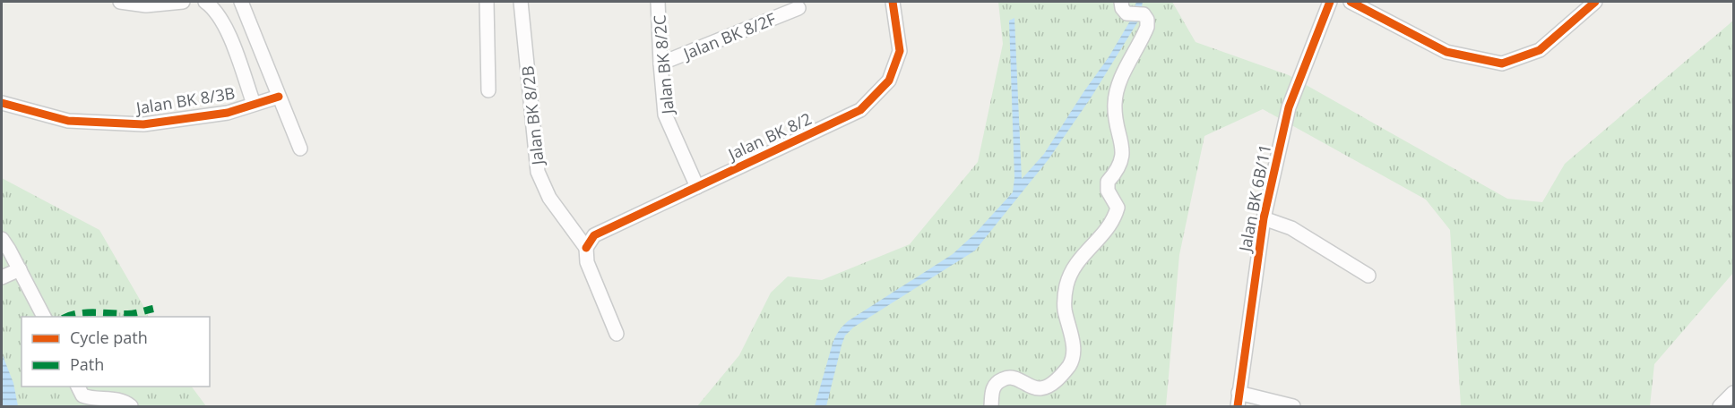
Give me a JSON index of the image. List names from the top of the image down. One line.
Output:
{"streets":{"street":["Jalan BK 8/2F","Jalan BK 8/2C","Jalan BK 8/3B","Jalan BK 8/2B","Jalan BK 8/2","Jalan BK 6B/11"]},"crossings":[["Jalan BK 8/2F","Jalan BK 8/2C"],["Jalan BK 8/2C","Jalan BK 8/2"],["Jalan BK 8/2B","Jalan BK 8/2"]],"legend":["Cycle path","Path"]}
